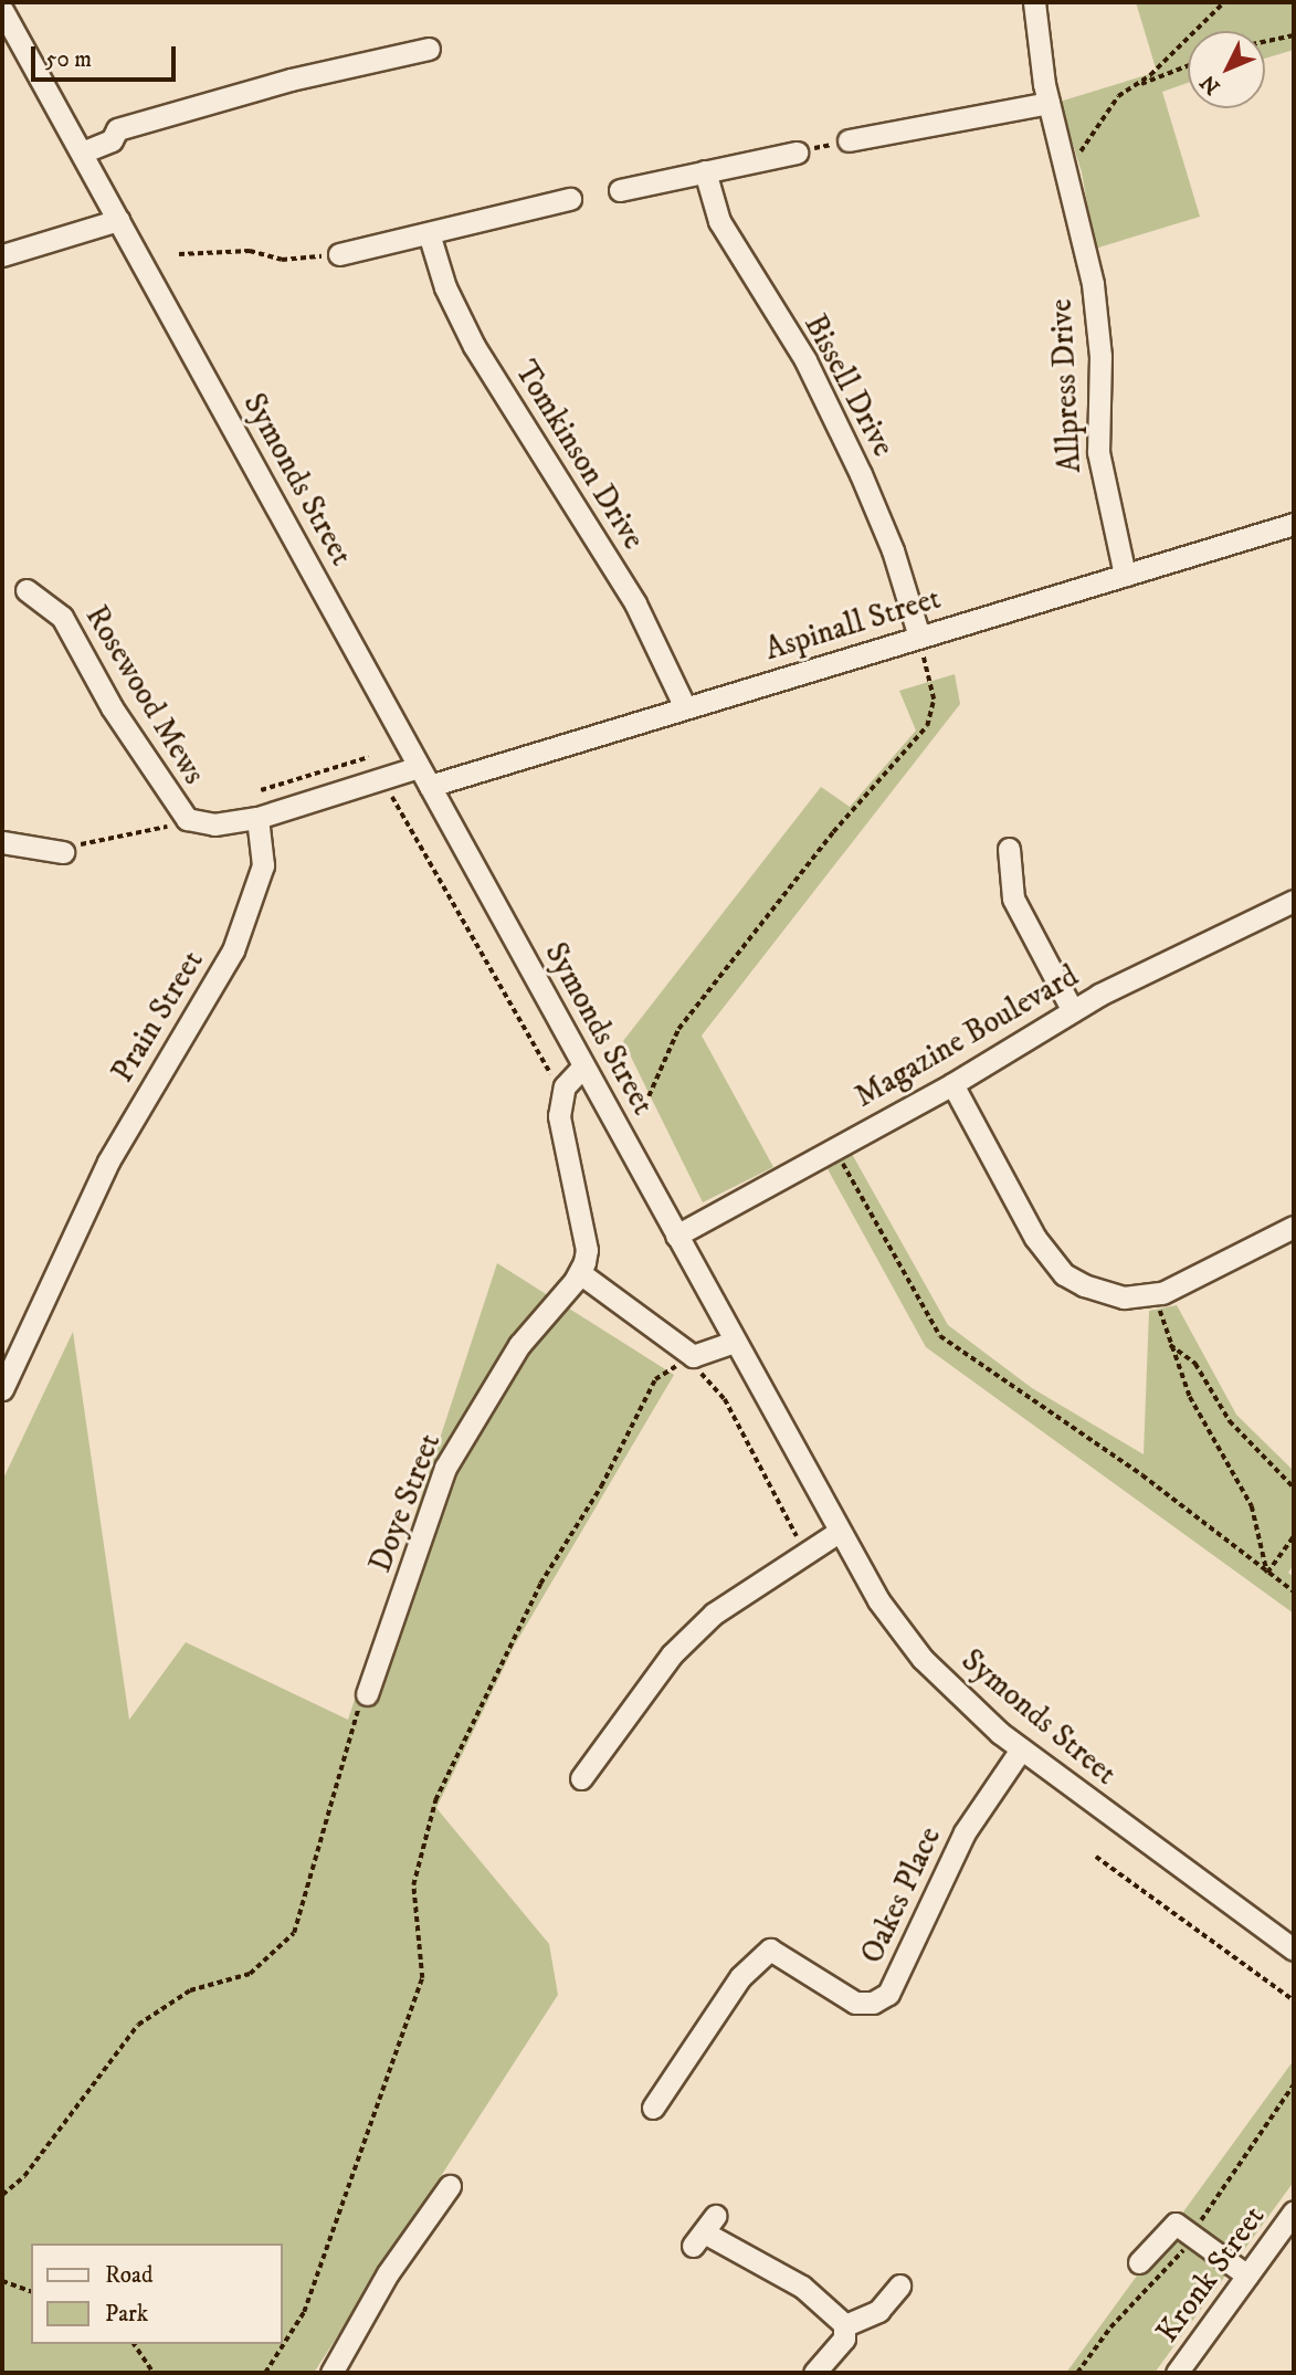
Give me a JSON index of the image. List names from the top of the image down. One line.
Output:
{"streets":{"street":["Bissell Drive","Allpress Drive","Tomkinson Drive","Symonds Street","Aspinall Street","Rosewood Mews","Prain Street","Magazine Boulevard","Doye Street","Oakes Place","Kronk Street"]},"crossings":[["Bissell Drive","Aspinall Street"],["Allpress Drive","Aspinall Street"],["Tomkinson Drive","Aspinall Street"],["Symonds Street","Aspinall Street"],["Symonds Street","Magazine Boulevard"],["Symonds Street","Oakes Place"],["Rosewood Mews","Prain Street"]],"legend":["Road","Park"],"scale_bar":"50 m","north":"bottom left"}
